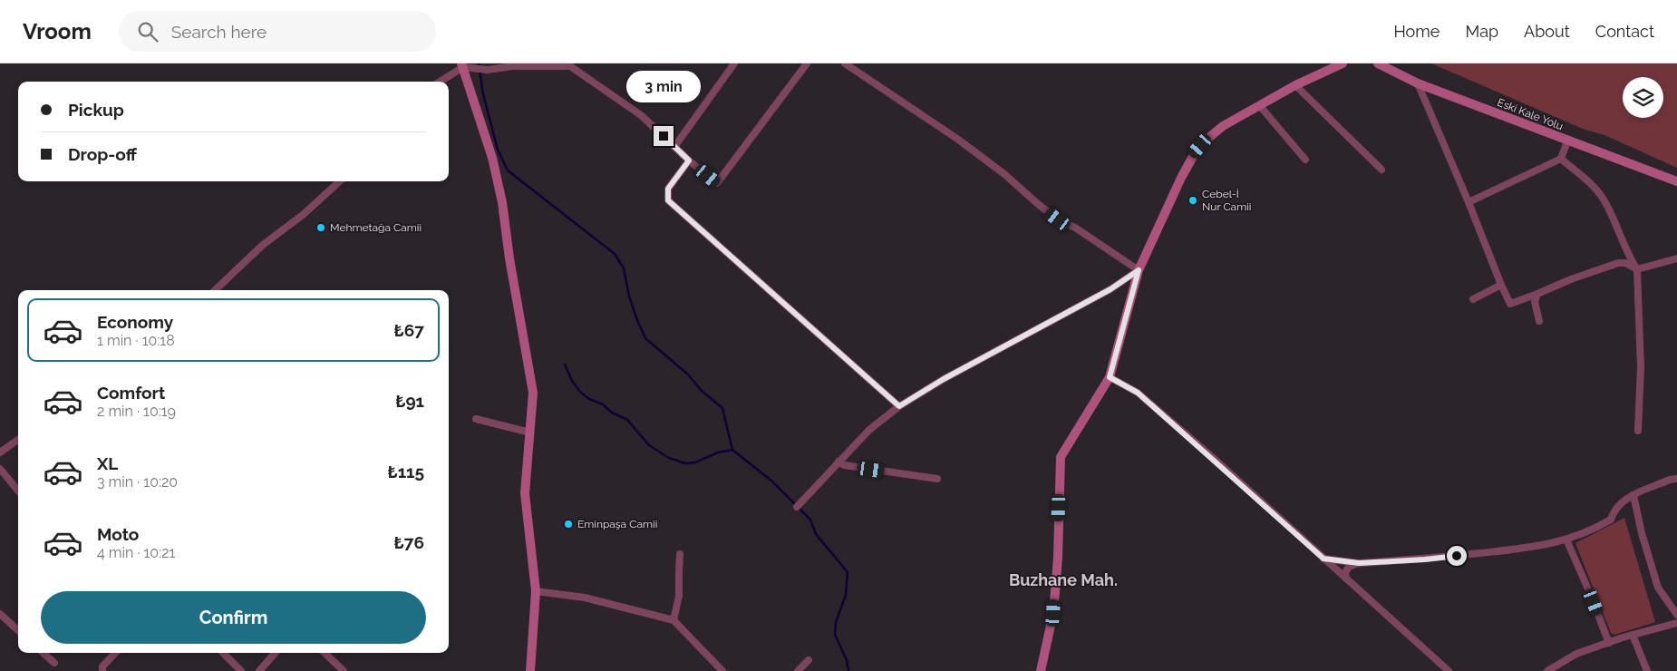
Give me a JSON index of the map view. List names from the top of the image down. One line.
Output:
{"streets":{"street":["Eski Kale Yolu"]},"districts":["Buzhane Mah."],"places":["Cebel-İ Nur Camii","Mehmetağa Camii","Eminpaşa Camii"],"page":{"header":"Vroom","search":"Search here","nav":["Home","Map","About","Contact"],"bubble":"3 min","banner":["Pickup","Drop-off"],"list":[{"name":"Economy","note":"1 min · 10:18","value":"₺67"},{"name":"Comfort","note":"2 min · 10:19","value":"₺91"},{"name":"XL","note":"3 min · 10:20","value":"₺115"},{"name":"Moto","note":"4 min · 10:21","value":"₺76"}],"buttons":"Confirm"}}
